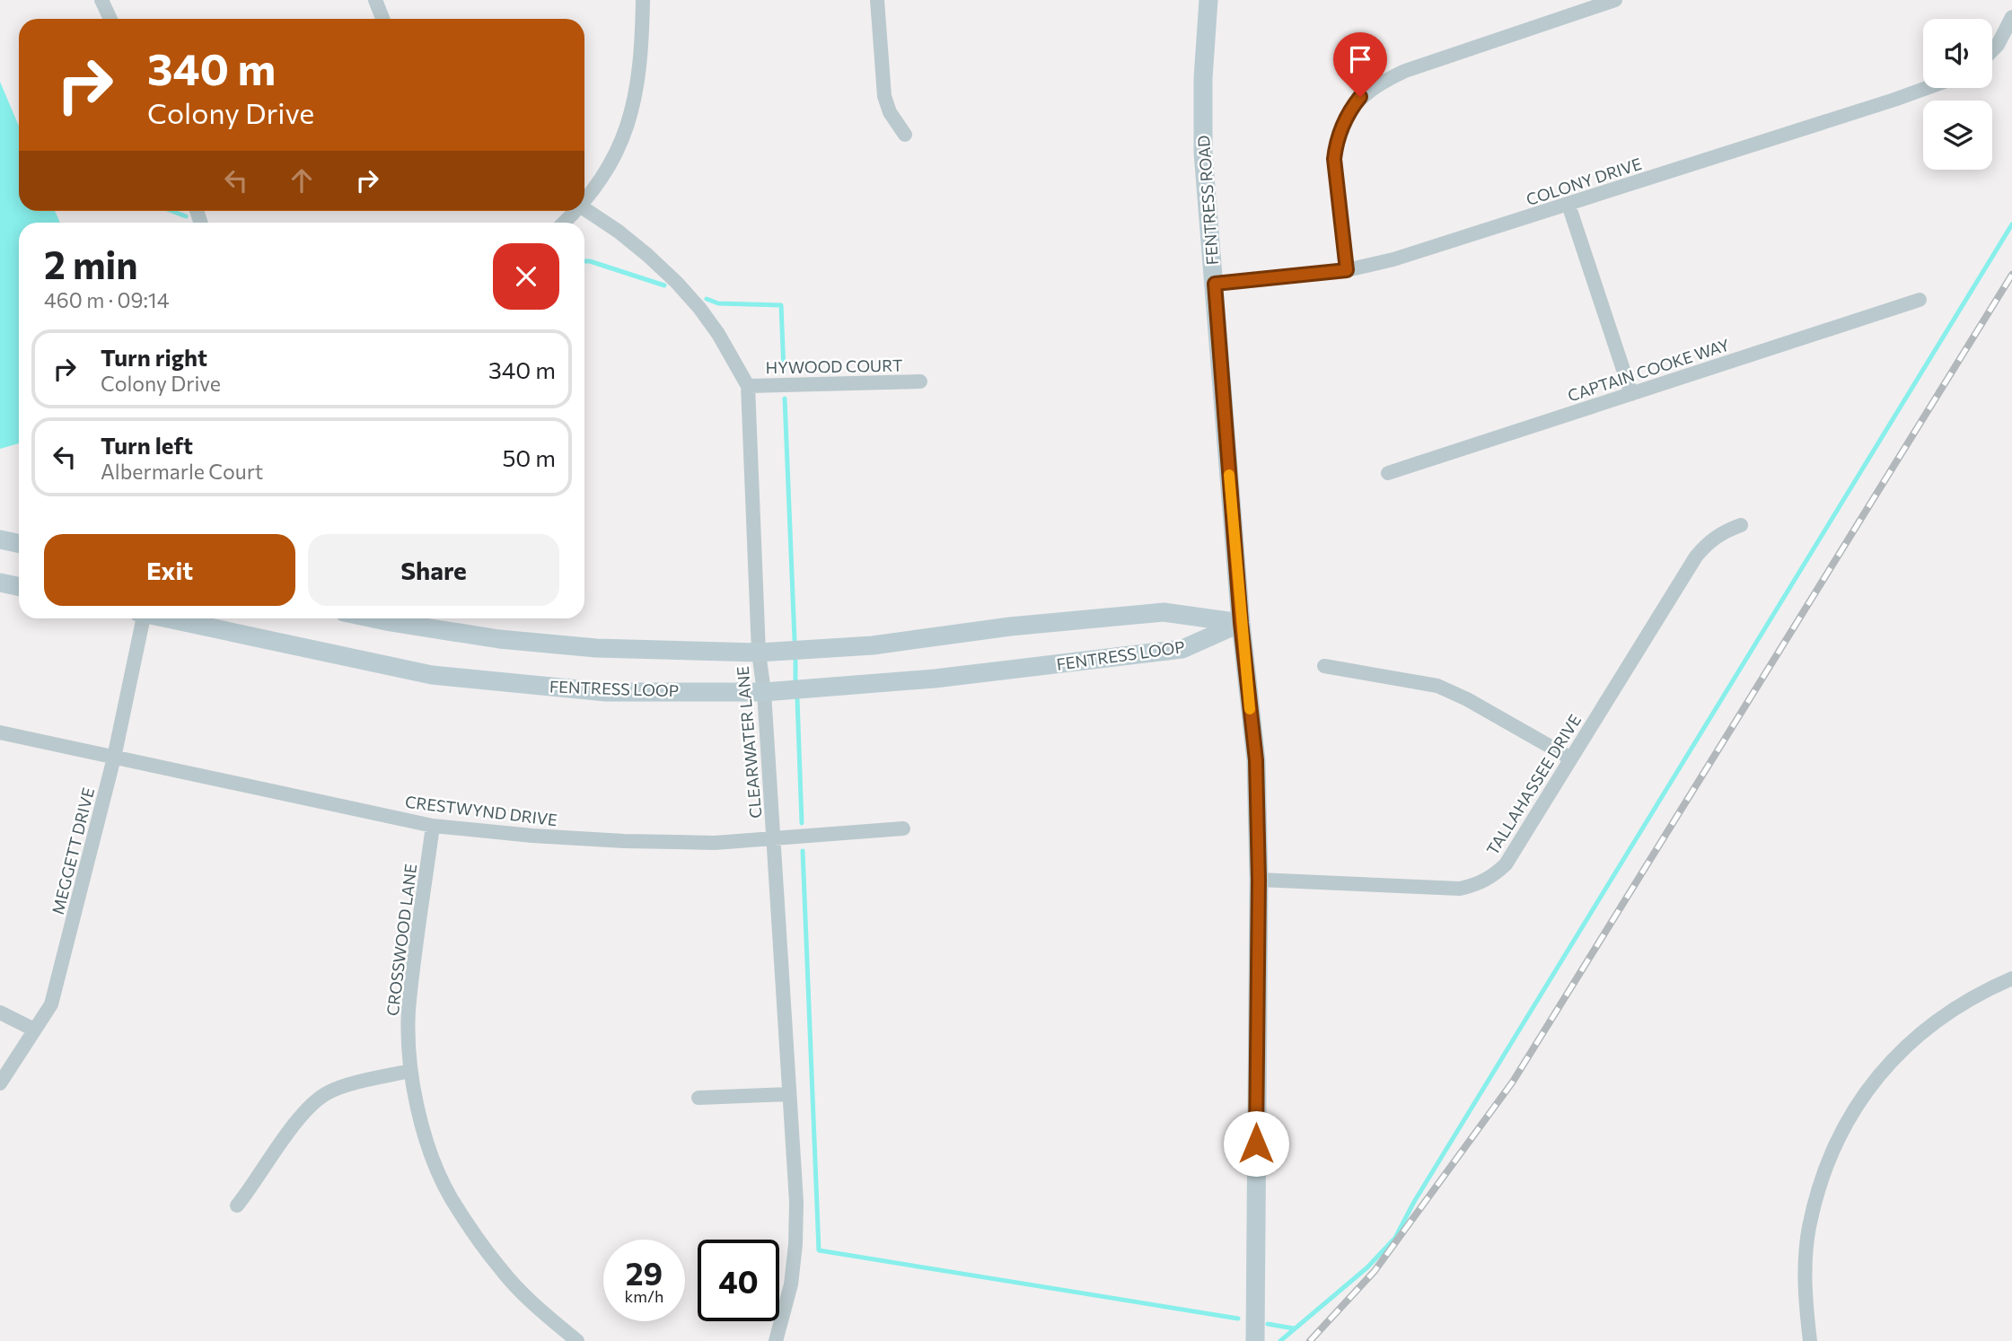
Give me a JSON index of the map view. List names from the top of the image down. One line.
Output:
{"streets":{"street":["COLONY DRIVE","FENTRESS ROAD","HYWOOD COURT","CAPTAIN COOKE WAY","FENTRESS LOOP","CLEARWATER LANE","TALLAHASSEE DRIVE","CRESTWYND DRIVE","MEGGETT DRIVE","CROSSWOOD LANE"]},"crossings":[["COLONY DRIVE","FENTRESS ROAD"],["FENTRESS ROAD","FENTRESS LOOP"],["FENTRESS ROAD","TALLAHASSEE DRIVE"],["HYWOOD COURT","CLEARWATER LANE"],["FENTRESS LOOP","CLEARWATER LANE"],["CLEARWATER LANE","CRESTWYND DRIVE"],["CRESTWYND DRIVE","MEGGETT DRIVE"],["CRESTWYND DRIVE","CROSSWOOD LANE"]],"page":{"turn":["340 m","Colony Drive"],"heading":["2 min","460 m · 09:14"],"list":[{"name":"Turn right","note":"Colony Drive","value":"340 m"},{"name":"Turn left","note":"Albermarle Court","value":"50 m"}],"buttons":["Exit","Share"],"speed":"29 km/h","limit":"40"}}
